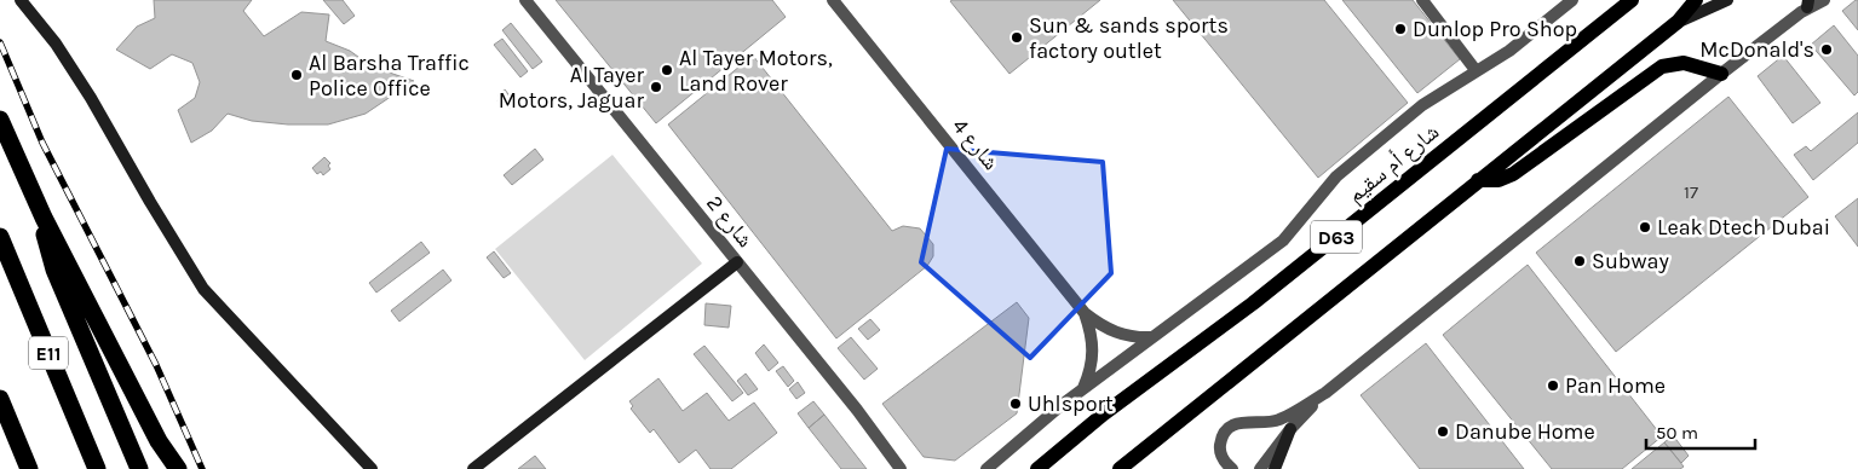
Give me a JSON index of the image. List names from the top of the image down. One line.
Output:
{"streets":{"highway":["E11"],"main road":["شارع أم سقيم","D63"],"street":["شارع 4","شارع 2"]},"places":["Dunlop Pro Shop","Sun & sands sports factory outlet","McDonald's","Al Tayer Motors, Land Rover","Al Barsha Traffic Police Office","Al Tayer Motors, Jaguar","Leak Dtech Dubai","Subway","Pan Home","Uhlsport","Danube Home"],"house_numbers":["17"],"scale_bar":"50 m"}
